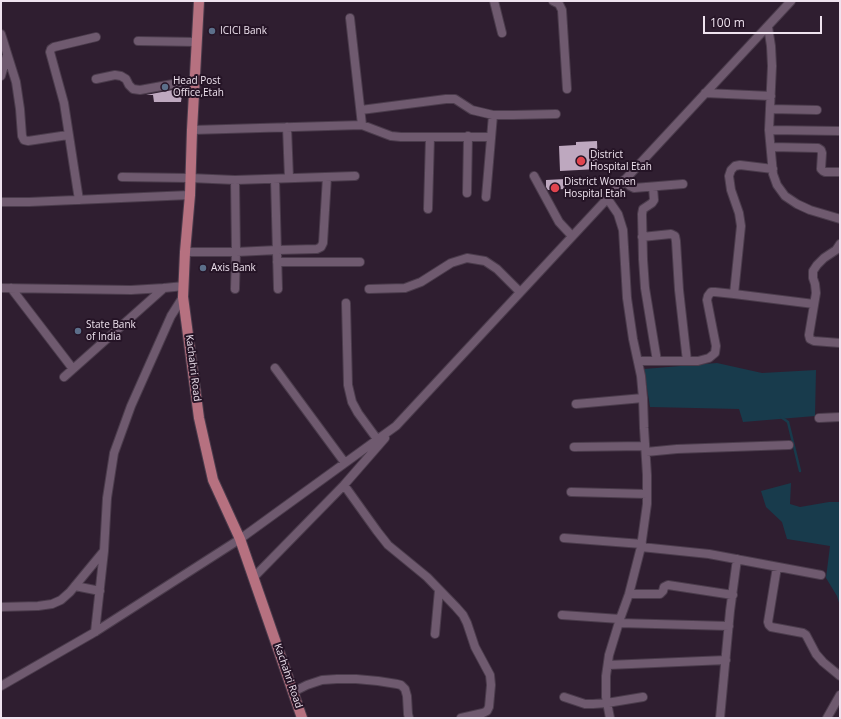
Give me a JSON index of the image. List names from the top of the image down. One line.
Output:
{"streets":{"main road":["Kachahri Road"]},"places":["ICICI Bank","Head Post Office,Etah","District Hospital Etah","District Women Hospital Etah","Axis Bank","State Bank of India"],"scale_bar":"100 m"}
